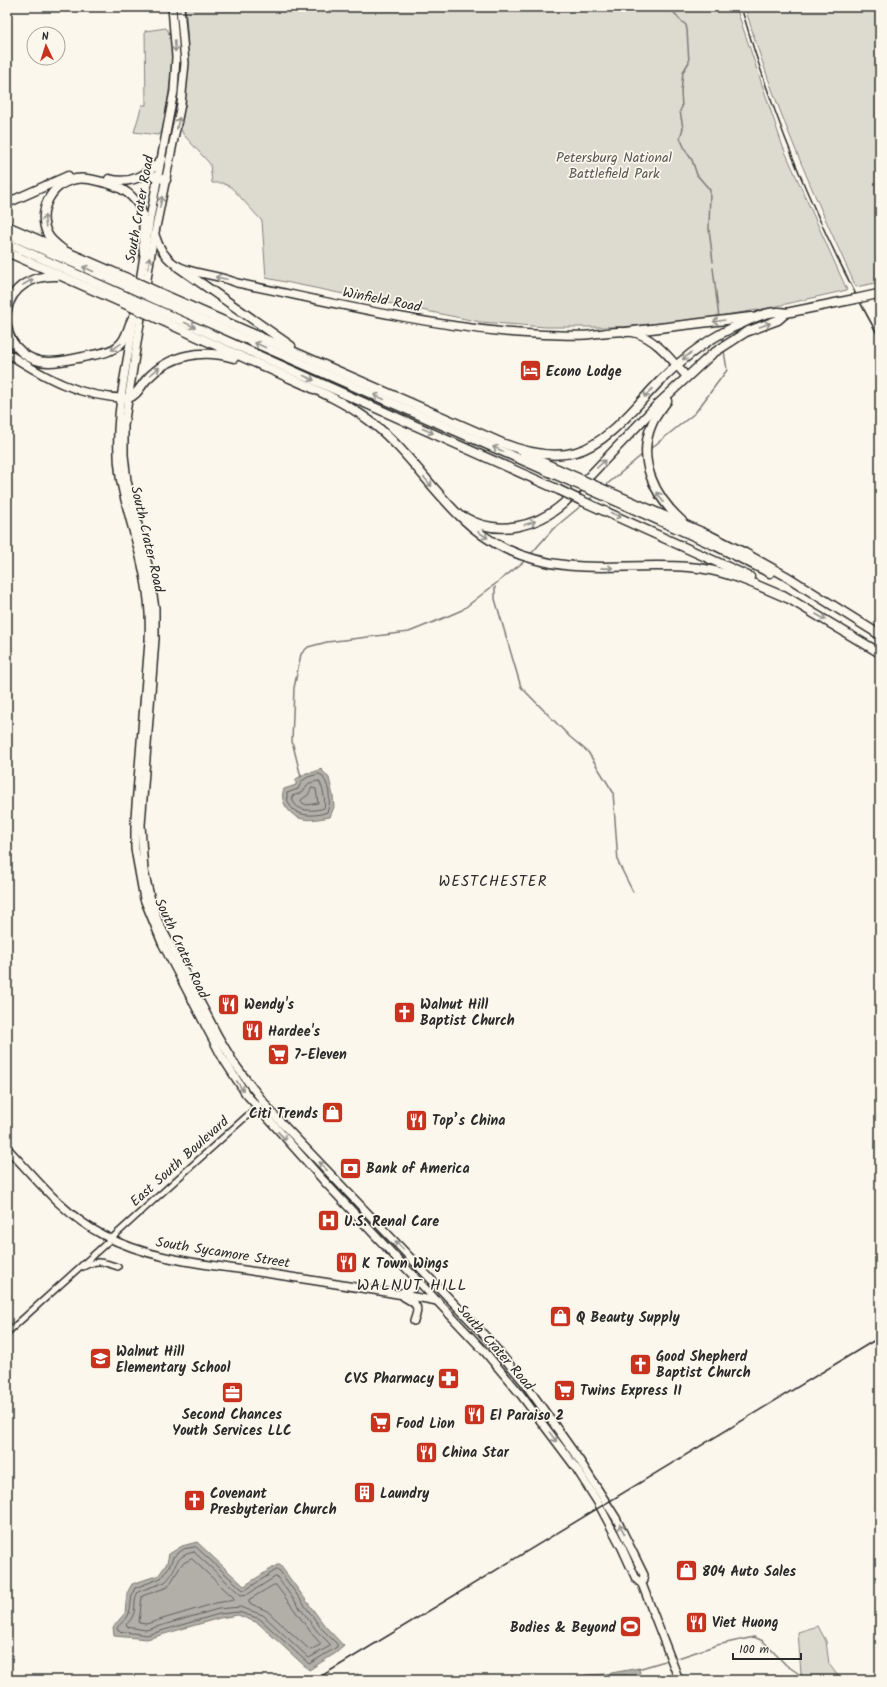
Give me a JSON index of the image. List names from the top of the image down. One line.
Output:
{"streets":{"main road":["South Crater Road","Winfield Road","South Sycamore Street"],"street":["East South Boulevard"]},"crossings":[["South Crater Road","East South Boulevard"],["South Crater Road","South Sycamore Street"],["East South Boulevard","South Sycamore Street"]],"one_way":["Winfield Road"],"districts":["WESTCHESTER","WALNUT HILL"],"parks":["Petersburg National Battlefield Park"],"places":{"hotel":["Econo Lodge"],"restaurant":["Wendy's","Hardee's","Top’s China","K Town Wings","El Paraiso 2","China Star","Viet Huong"],"church":["Walnut Hill Baptist Church","Good Shepherd Baptist Church","Covenant Presbyterian Church"],"supermarket":["7-Eleven","Twins Express II","Food Lion"],"shop":["Citi Trends","Q Beauty Supply","804 Auto Sales"],"bank":["Bank of America"],"hospital":["U.S. Renal Care"],"school or university":["Walnut Hill Elementary School"],"pharmacy":["CVS Pharmacy"],"office":["Second Chances Youth Services LLC"],"building":["Laundry"],"sports":["Bodies & Beyond"]},"scale_bar":"100 m","north":"top"}
